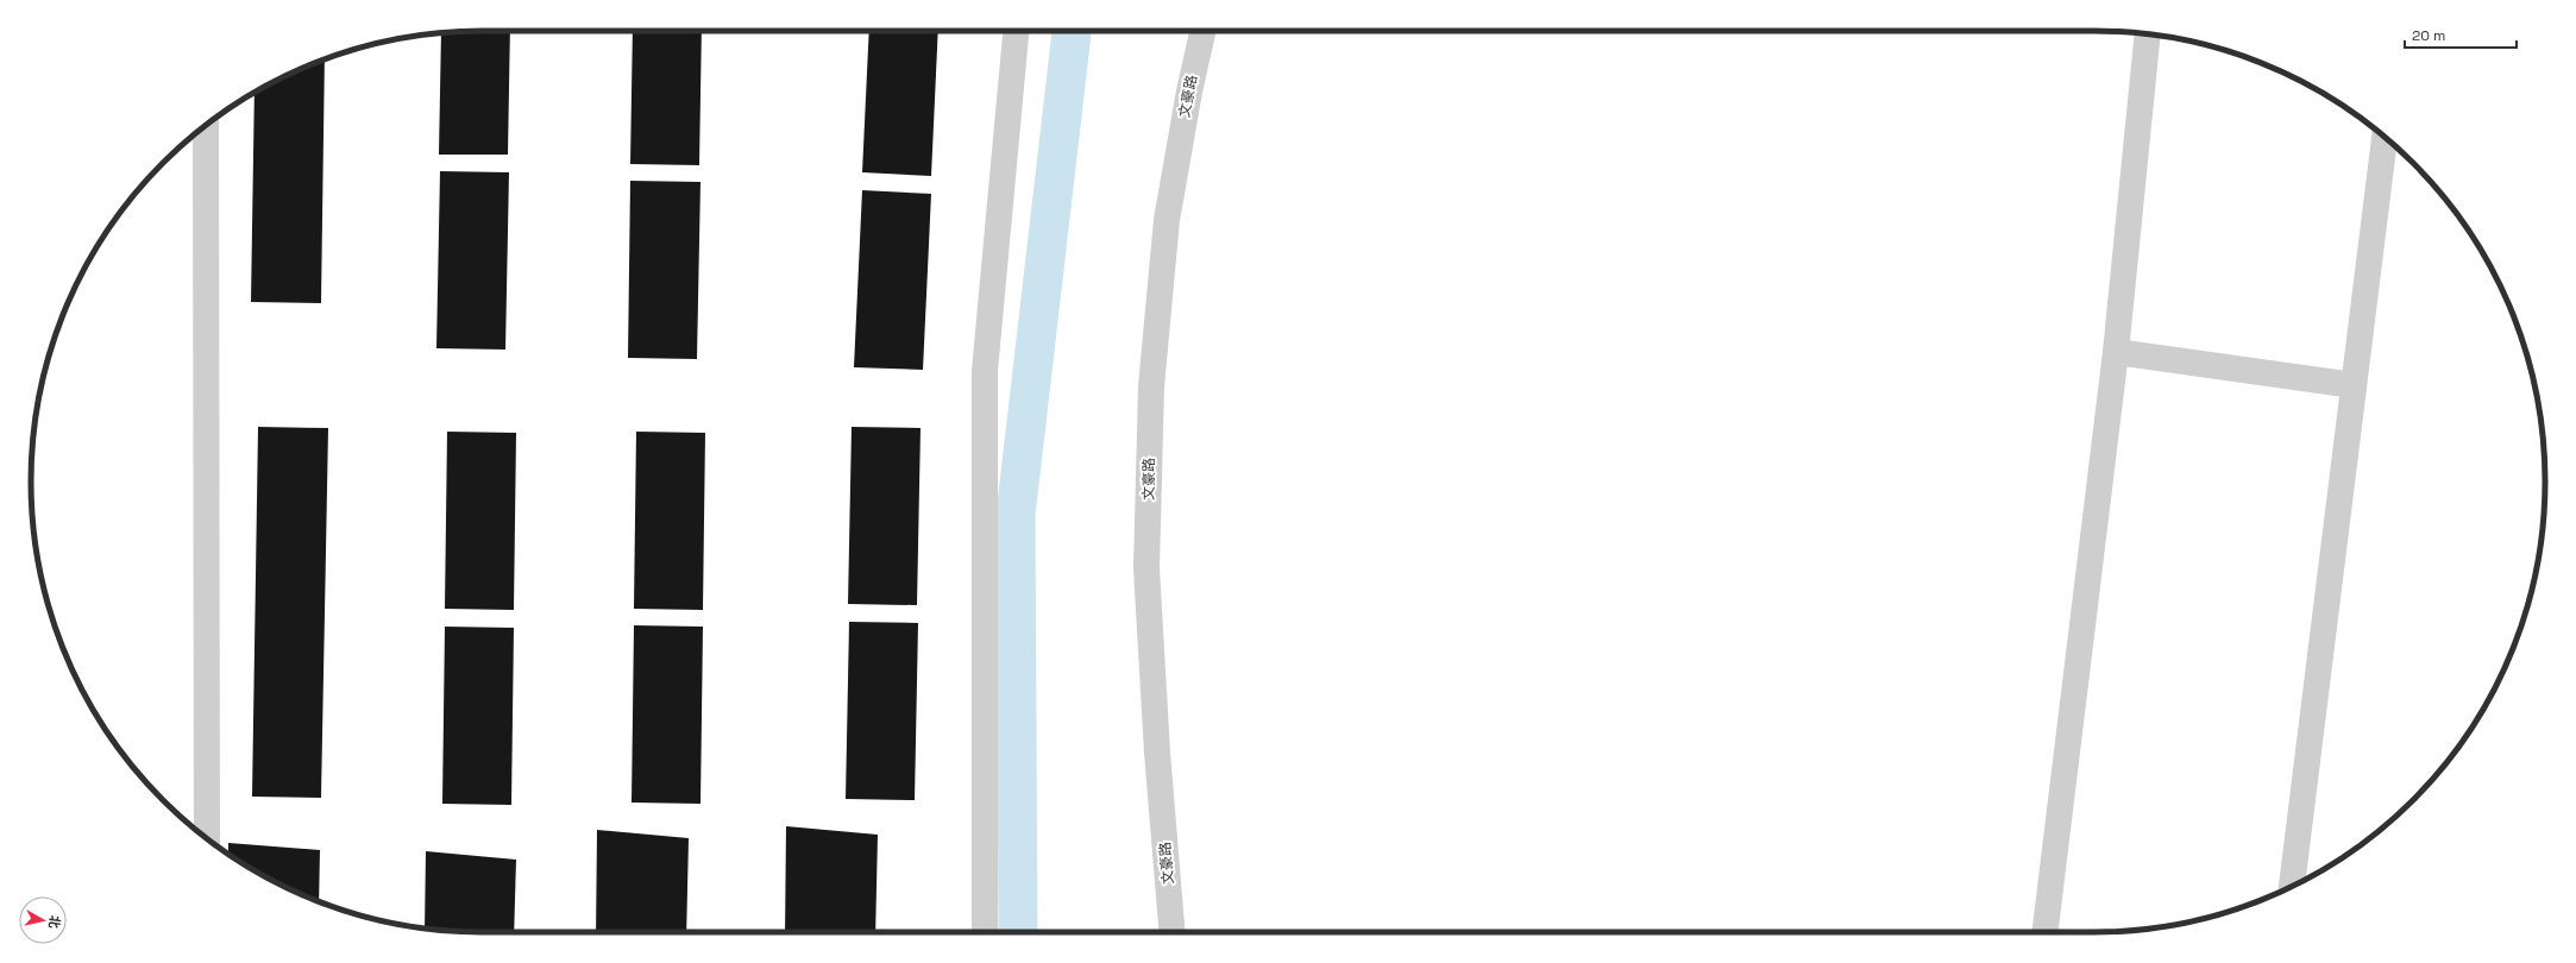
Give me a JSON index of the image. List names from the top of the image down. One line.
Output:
{"streets":{"street":["文豪路"]},"scale_bar":"20 m","north":"right"}
